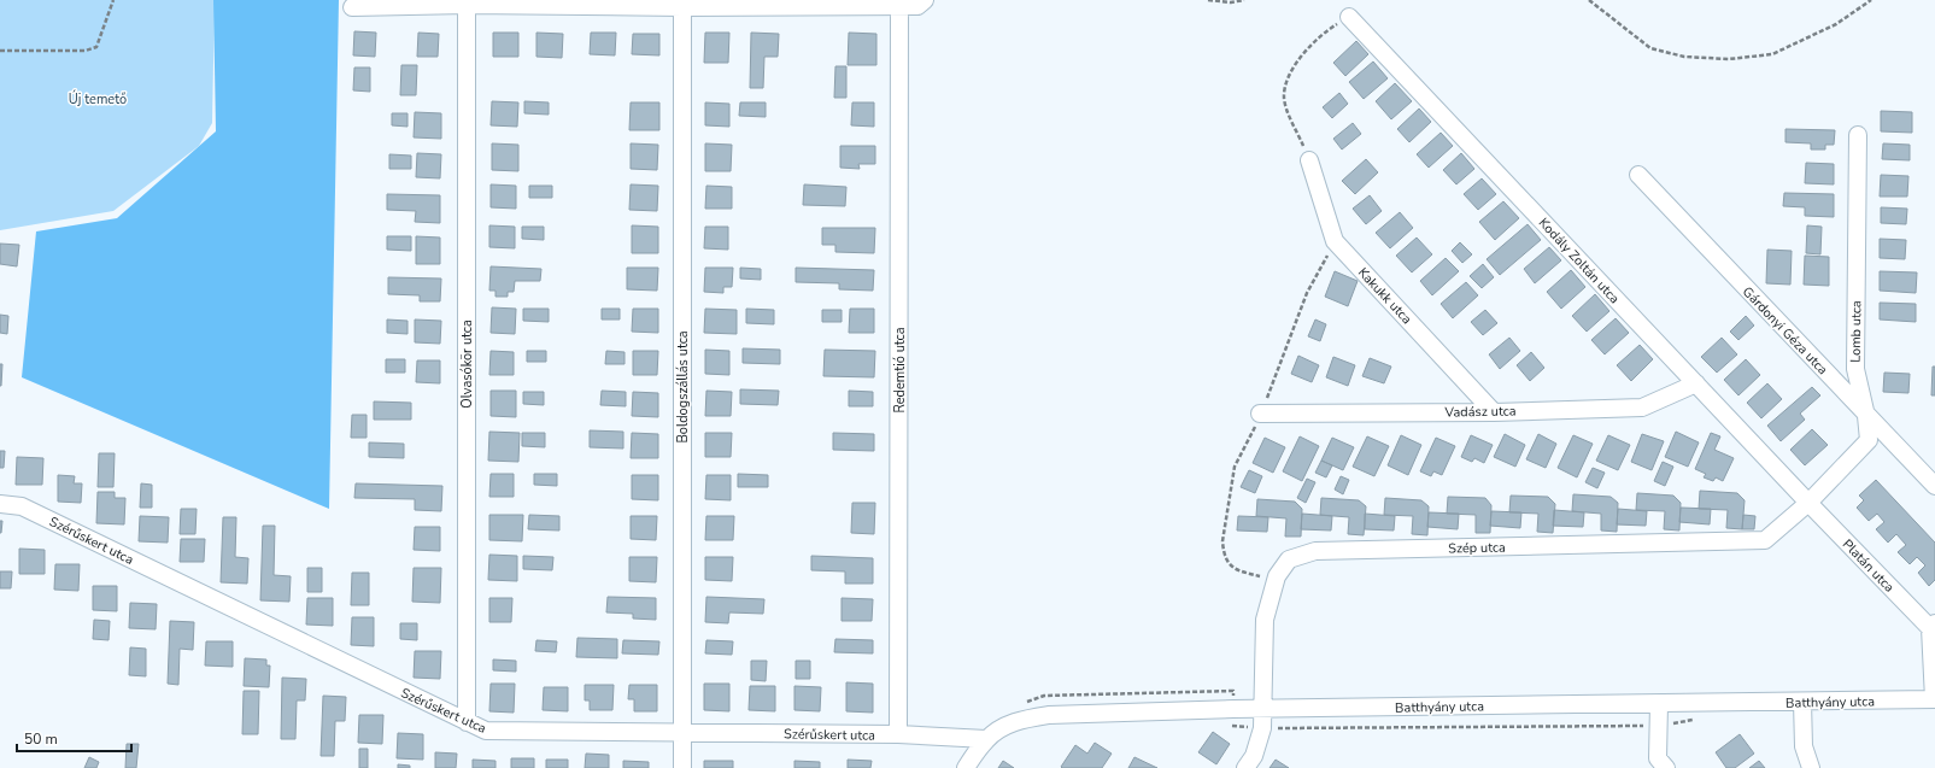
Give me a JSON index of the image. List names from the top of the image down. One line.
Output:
{"streets":{"street":["Kodály Zoltán utca","Kakukk utca","Gárdonyi Géza utca","Lomb utca","Olvasókör utca","Redemtió utca","Boldogszállás utca","Vadász utca","Szérűskert utca","Szép utca","Platán utca","Batthyány utca"]},"crossings":[["Kodály Zoltán utca","Lomb utca"],["Kodály Zoltán utca","Vadász utca"],["Kodály Zoltán utca","Szép utca"],["Kodály Zoltán utca","Platán utca"],["Kakukk utca","Vadász utca"],["Gárdonyi Géza utca","Lomb utca"],["Lomb utca","Szép utca"],["Lomb utca","Platán utca"],["Olvasókör utca","Szérűskert utca"],["Redemtió utca","Szérűskert utca"],["Boldogszállás utca","Szérűskert utca"],["Szérűskert utca","Batthyány utca"],["Szép utca","Platán utca"],["Szép utca","Batthyány utca"]],"parks":["Új temető"],"scale_bar":"50 m"}
